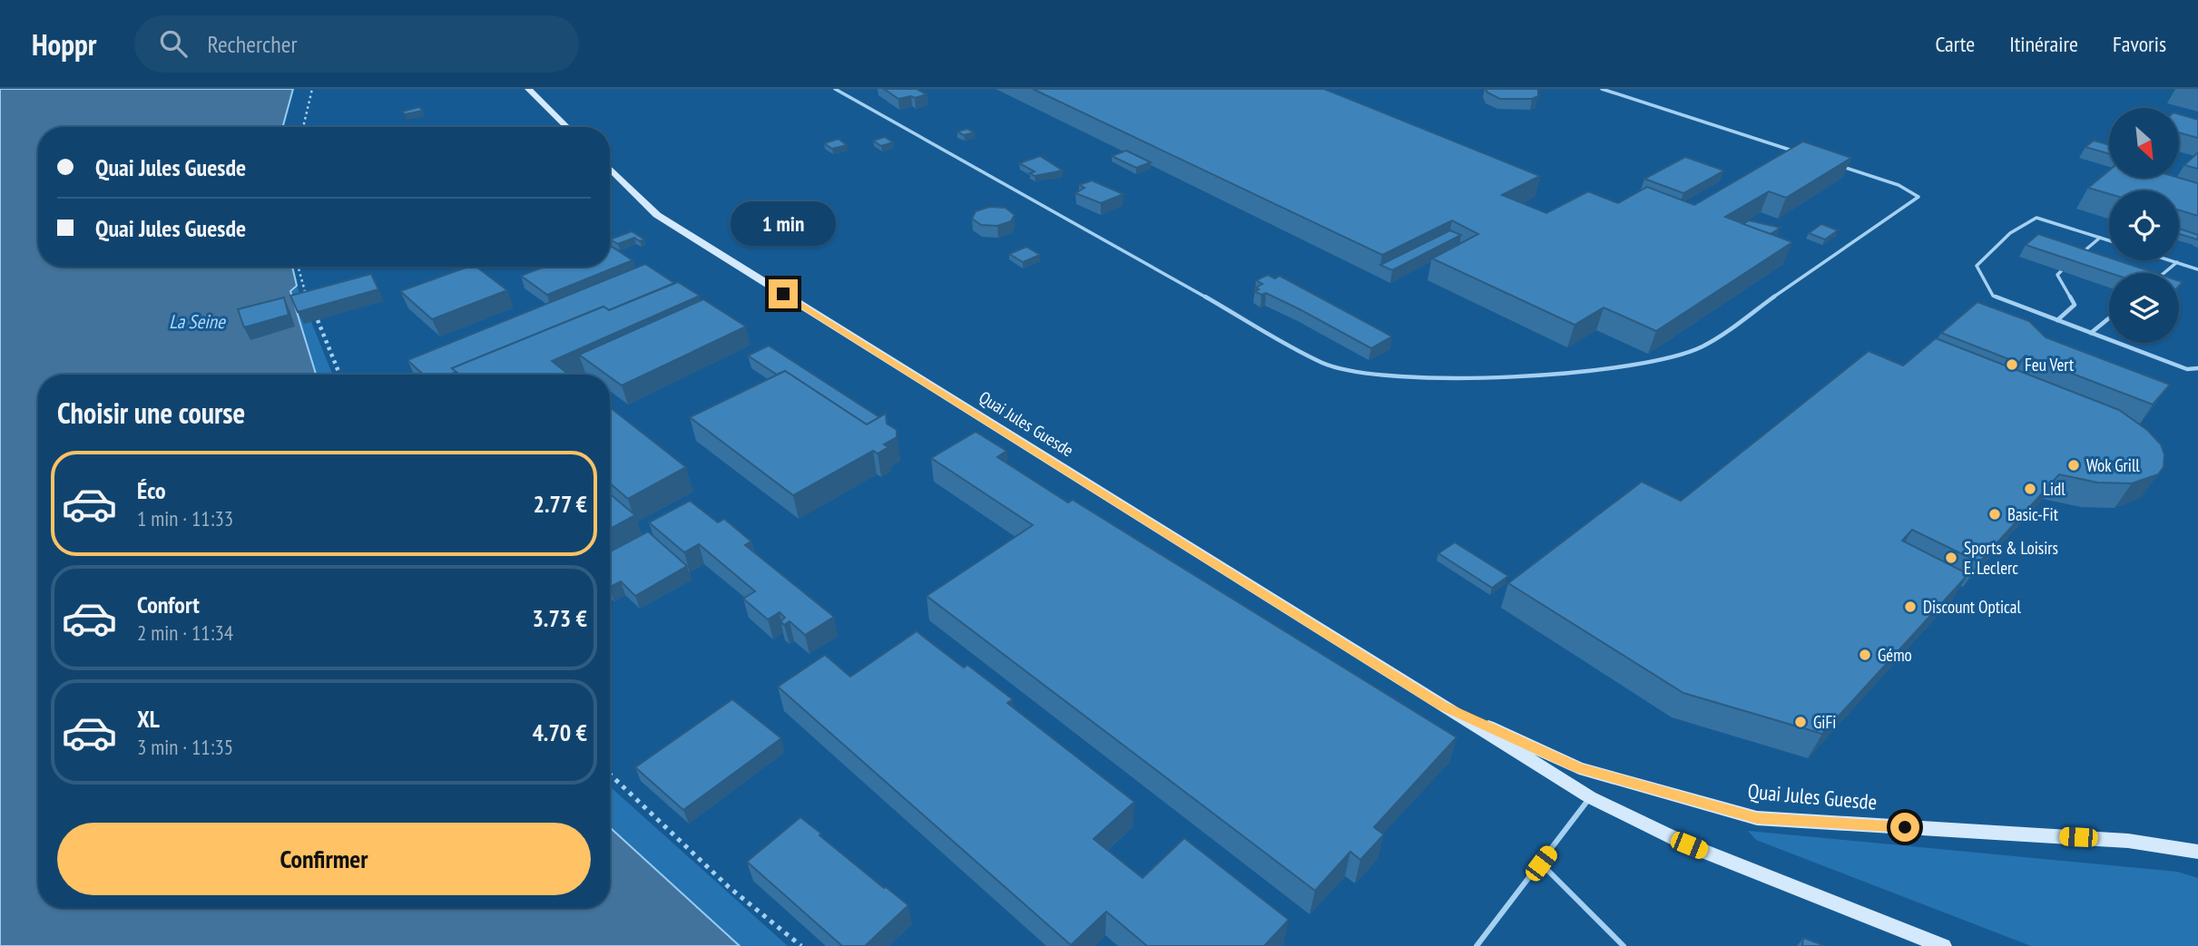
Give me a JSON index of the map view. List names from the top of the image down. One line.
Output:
{"streets":{"main road":["Quai Jules Guesde"]},"water":["La Seine"],"places":["Feu Vert","Wok Grill","Lidl","Basic-Fit","Sports & Loisirs E. Leclerc","Discount Optical","Gémo","GiFi"],"north":"bottom right","page":{"header":"Hoppr","search":"Rechercher","nav":["Carte","Itinéraire","Favoris"],"banner":["Quai Jules Guesde","Quai Jules Guesde"],"bubble":"1 min","heading":"Choisir une course","list":[{"name":"Éco","note":"1 min · 11:33","value":"2.77 €"},{"name":"Confort","note":"2 min · 11:34","value":"3.73 €"},{"name":"XL","note":"3 min · 11:35","value":"4.70 €"}],"buttons":"Confirmer"}}
